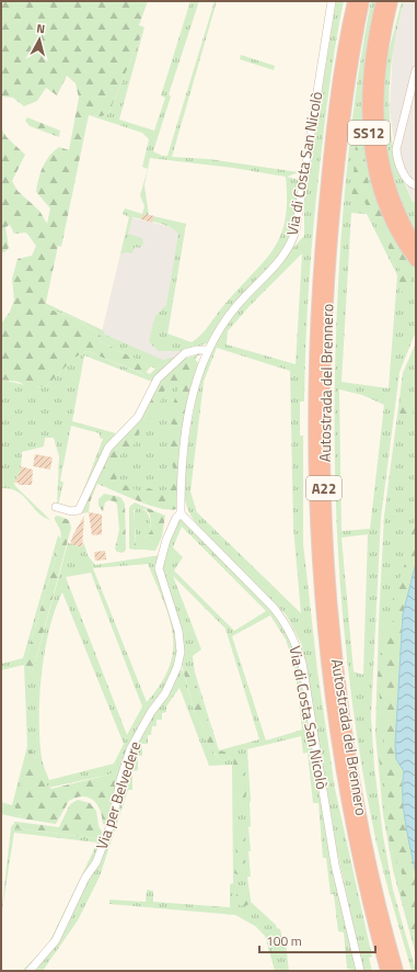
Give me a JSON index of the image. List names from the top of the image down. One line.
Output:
{"streets":{"highway":["SS12","Autostrada del Brennero","A22"],"street":["Via di Costa San Nicolò","Via per Belvedere"]},"crossings":[["Via di Costa San Nicolò","Via per Belvedere"]],"scale_bar":"100 m","north":"top"}
